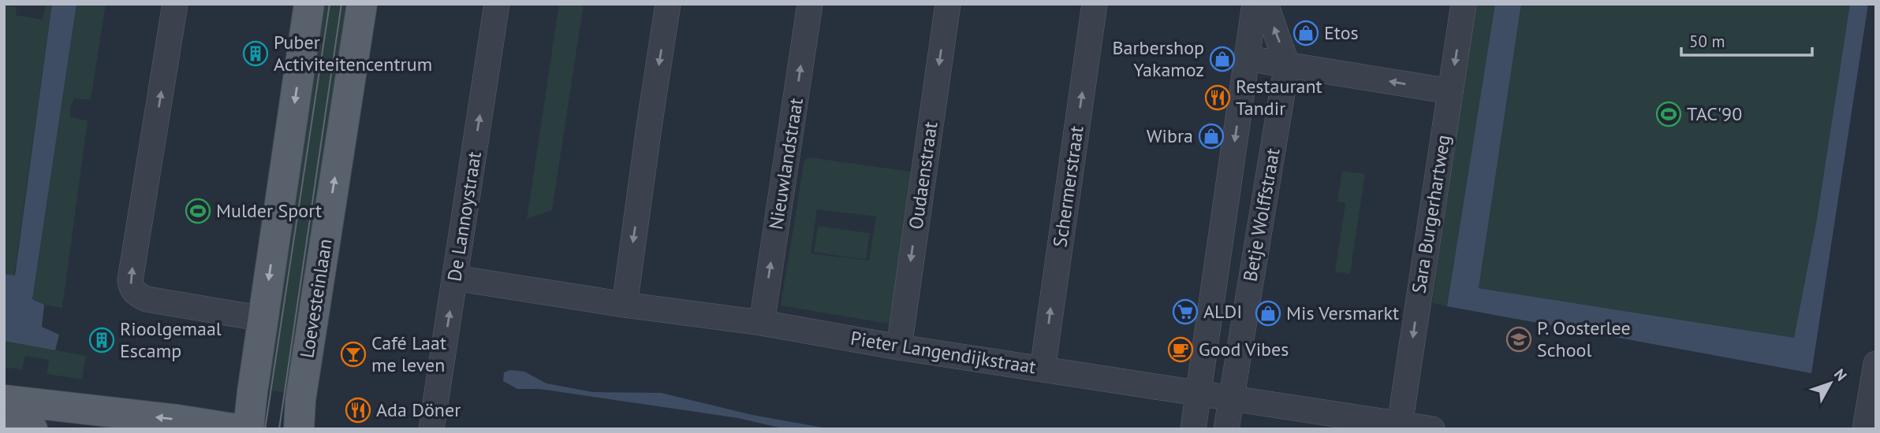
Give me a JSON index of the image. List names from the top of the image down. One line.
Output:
{"streets":{"main road":["Loevesteinlaan"],"street":["Nieuwlandstraat","Oudaenstraat","Schermerstraat","Sara Burgerhartweg","Betje Wolffstraat","De Lannoystraat","Pieter Langendijkstraat"]},"crossings":[["Nieuwlandstraat","Pieter Langendijkstraat"],["Oudaenstraat","Pieter Langendijkstraat"],["Schermerstraat","Pieter Langendijkstraat"],["Sara Burgerhartweg","Pieter Langendijkstraat"],["Betje Wolffstraat","Pieter Langendijkstraat"],["De Lannoystraat","Pieter Langendijkstraat"]],"one_way":["Oudaenstraat","Schermerstraat","Sara Burgerhartweg"],"places":{"shop":["Etos","Barbershop Yakamoz","Wibra","Mis Versmarkt"],"building":["Puber Activiteitencentrum","Rioolgemaal Escamp"],"restaurant":["Restaurant Tandir","Ada Döner"],"sports":["TAC'90","Mulder Sport"],"supermarket":["ALDI"],"school or university":["P. Oosterlee School"],"cafe":["Good Vibes"],"bar":["Café Laat me leven"]},"scale_bar":"50 m","north":"top right"}
